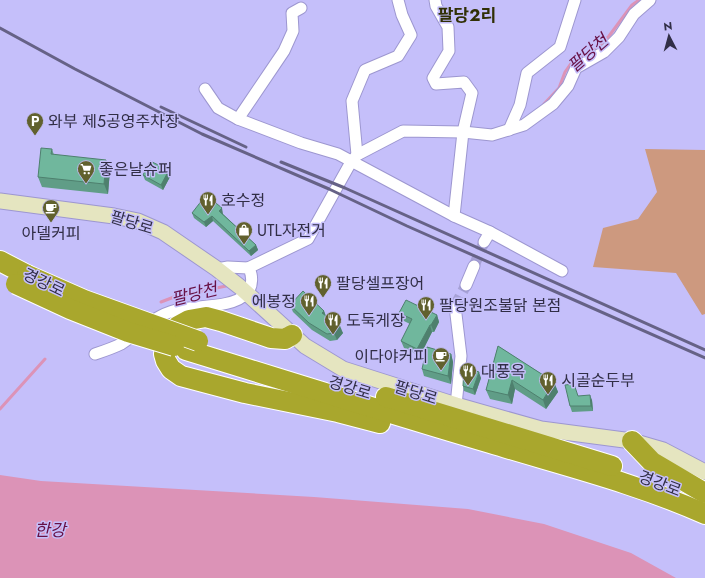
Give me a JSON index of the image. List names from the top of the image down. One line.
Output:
{"streets":{"highway":["경강로"],"street":["팔당로"]},"districts":["팔당2리"],"water":["팔당천","한강"],"places":{"parking":["와부 제5공영주차장"],"supermarket":["좋은날슈퍼"],"restaurant":["호수정","팔당셀프장어","에봉정","팔당원조불닭 본점","도둑게장","대풍옥","시골순두부"],"cafe":["아델커피","이다야커피"],"shop":["UTL자전거"]},"north":"top"}
